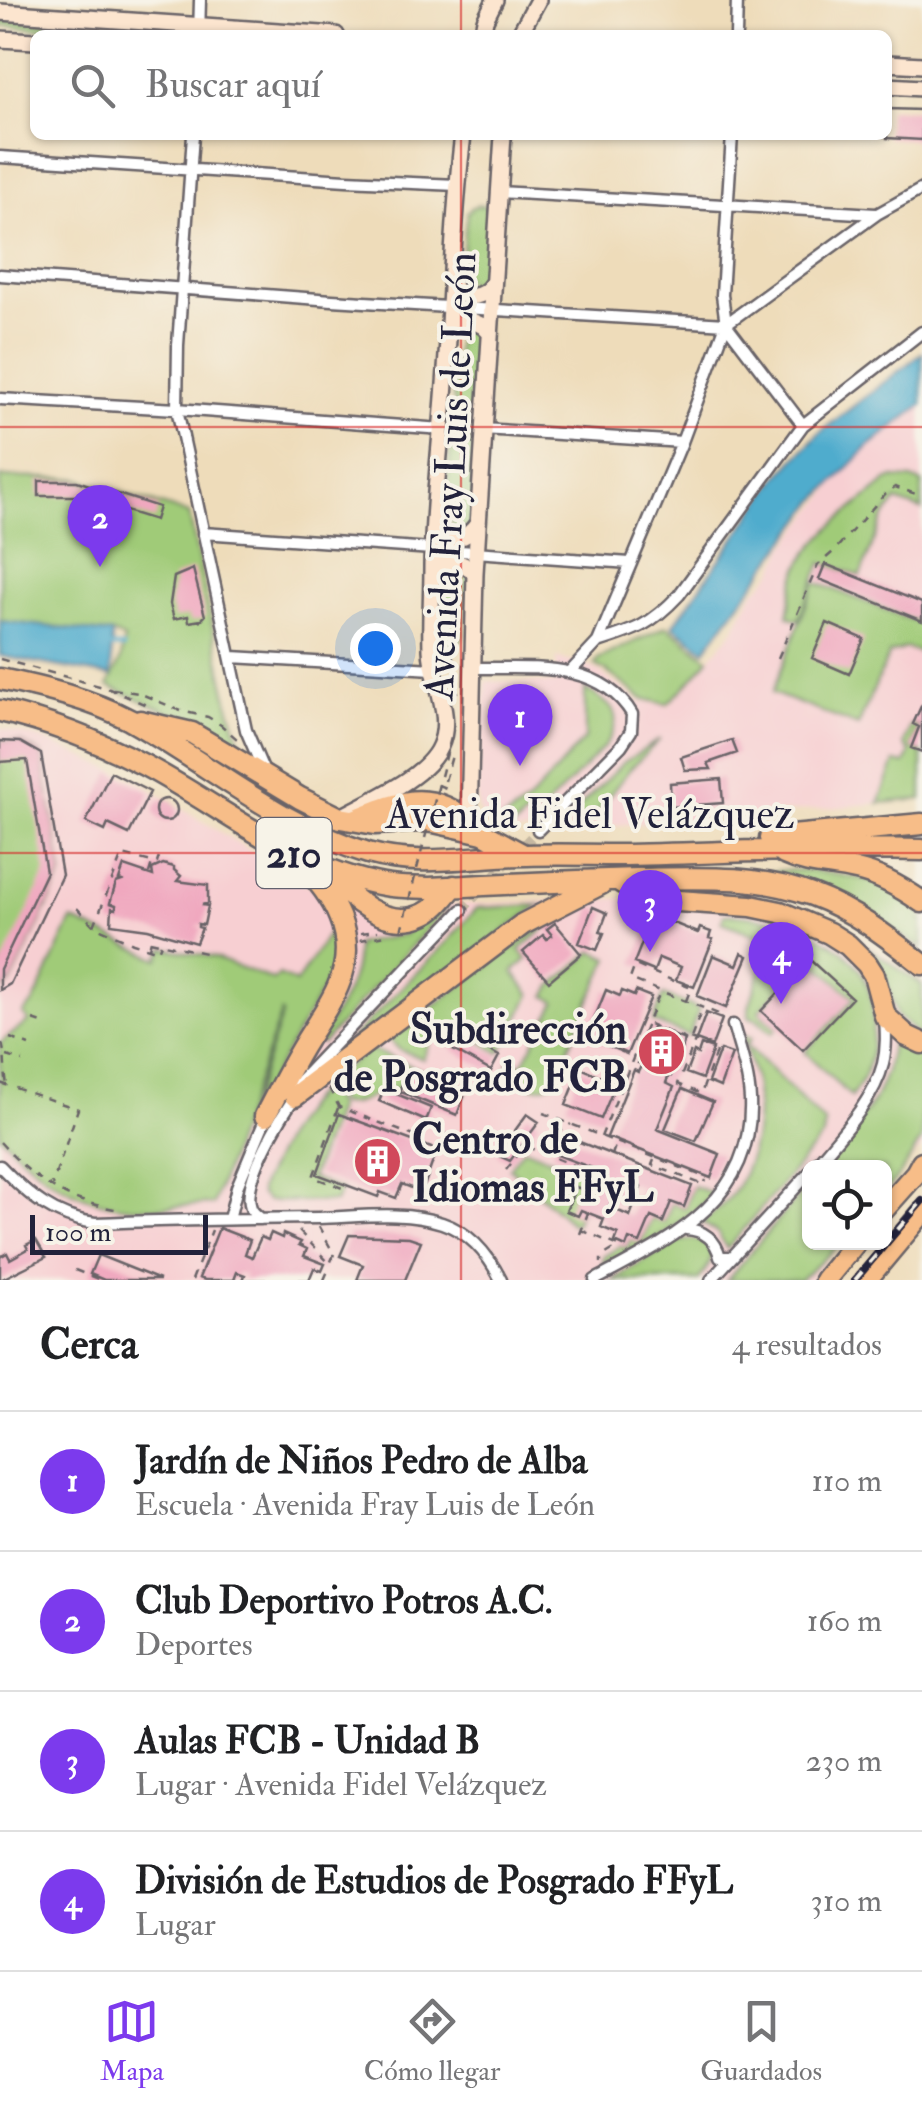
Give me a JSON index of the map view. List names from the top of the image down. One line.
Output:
{"streets":{"highway":["Avenida Fidel Velázquez","210"],"street":["Avenida Fray Luis de León"]},"places":{"building":["Subdirección de Posgrado FCB","Centro de Idiomas FFyL"]},"scale_bar":"100 m","page":{"search":"Buscar aquí","pins":["2","1","3","4"],"scale":"100 m","heading":["Cerca","4 resultados"],"list":[{"mark":"1","name":"Jardín de Niños Pedro de Alba","note":"Escuela · Avenida Fray Luis de León","value":"110 m"},{"mark":"2","name":"Club Deportivo Potros A.C.","note":"Deportes","value":"160 m"},{"mark":"3","name":"Aulas FCB - Unidad B","note":"Lugar · Avenida Fidel Velázquez","value":"230 m"},{"mark":"4","name":"División de Estudios de Posgrado FFyL","note":"Lugar","value":"310 m"}],"nav":["Mapa","Cómo llegar","Guardados"]}}
